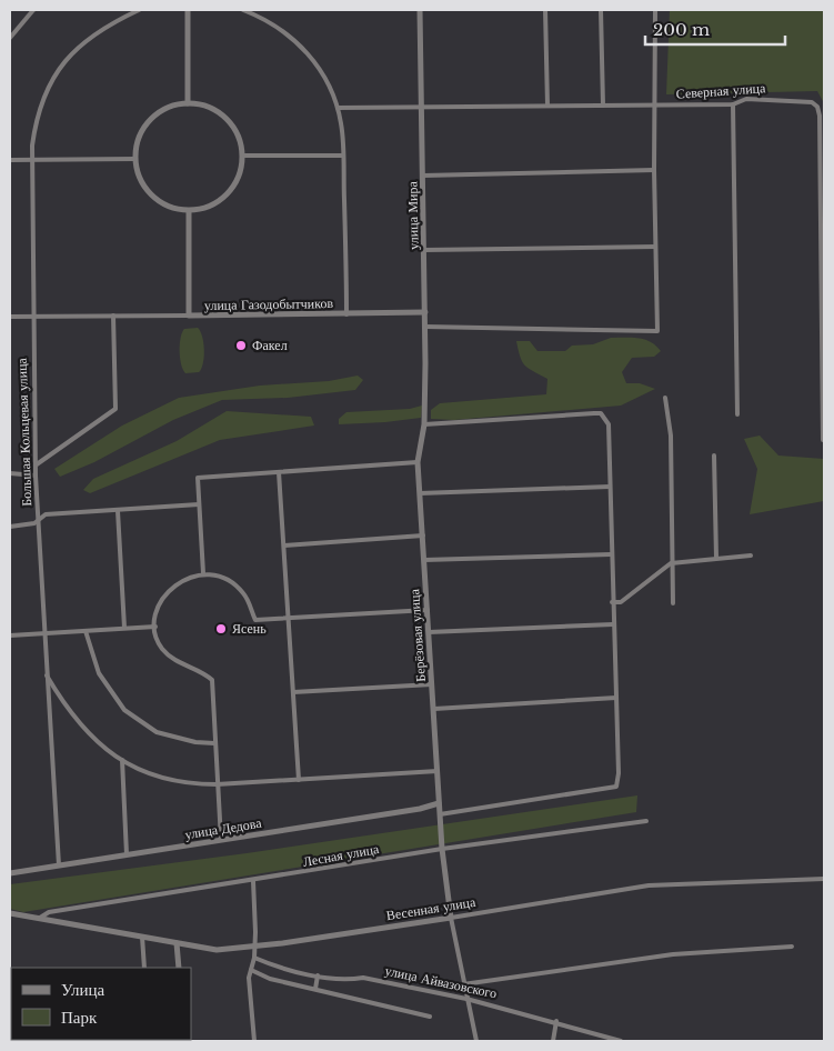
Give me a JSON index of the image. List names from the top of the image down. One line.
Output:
{"streets":{"street":["Северная улица","улица Мира","улица Газодобытчиков","Большая Кольцевая улица","Берёзовая улица","улица Дедова","Лесная улица","Весенная улица","улица Айвазовского"]},"crossings":[["Северная улица","улица Мира"],["улица Мира","улица Газодобытчиков"],["улица Мира","Берёзовая улица"],["улица Газодобытчиков","Большая Кольцевая улица"],["Большая Кольцевая улица","улица Дедова"],["Берёзовая улица","улица Дедова"],["Берёзовая улица","Лесная улица"],["Берёзовая улица","Весенная улица"]],"places":["Факел","Ясень"],"legend":["Улица","Парк"],"scale_bar":"200 m"}
